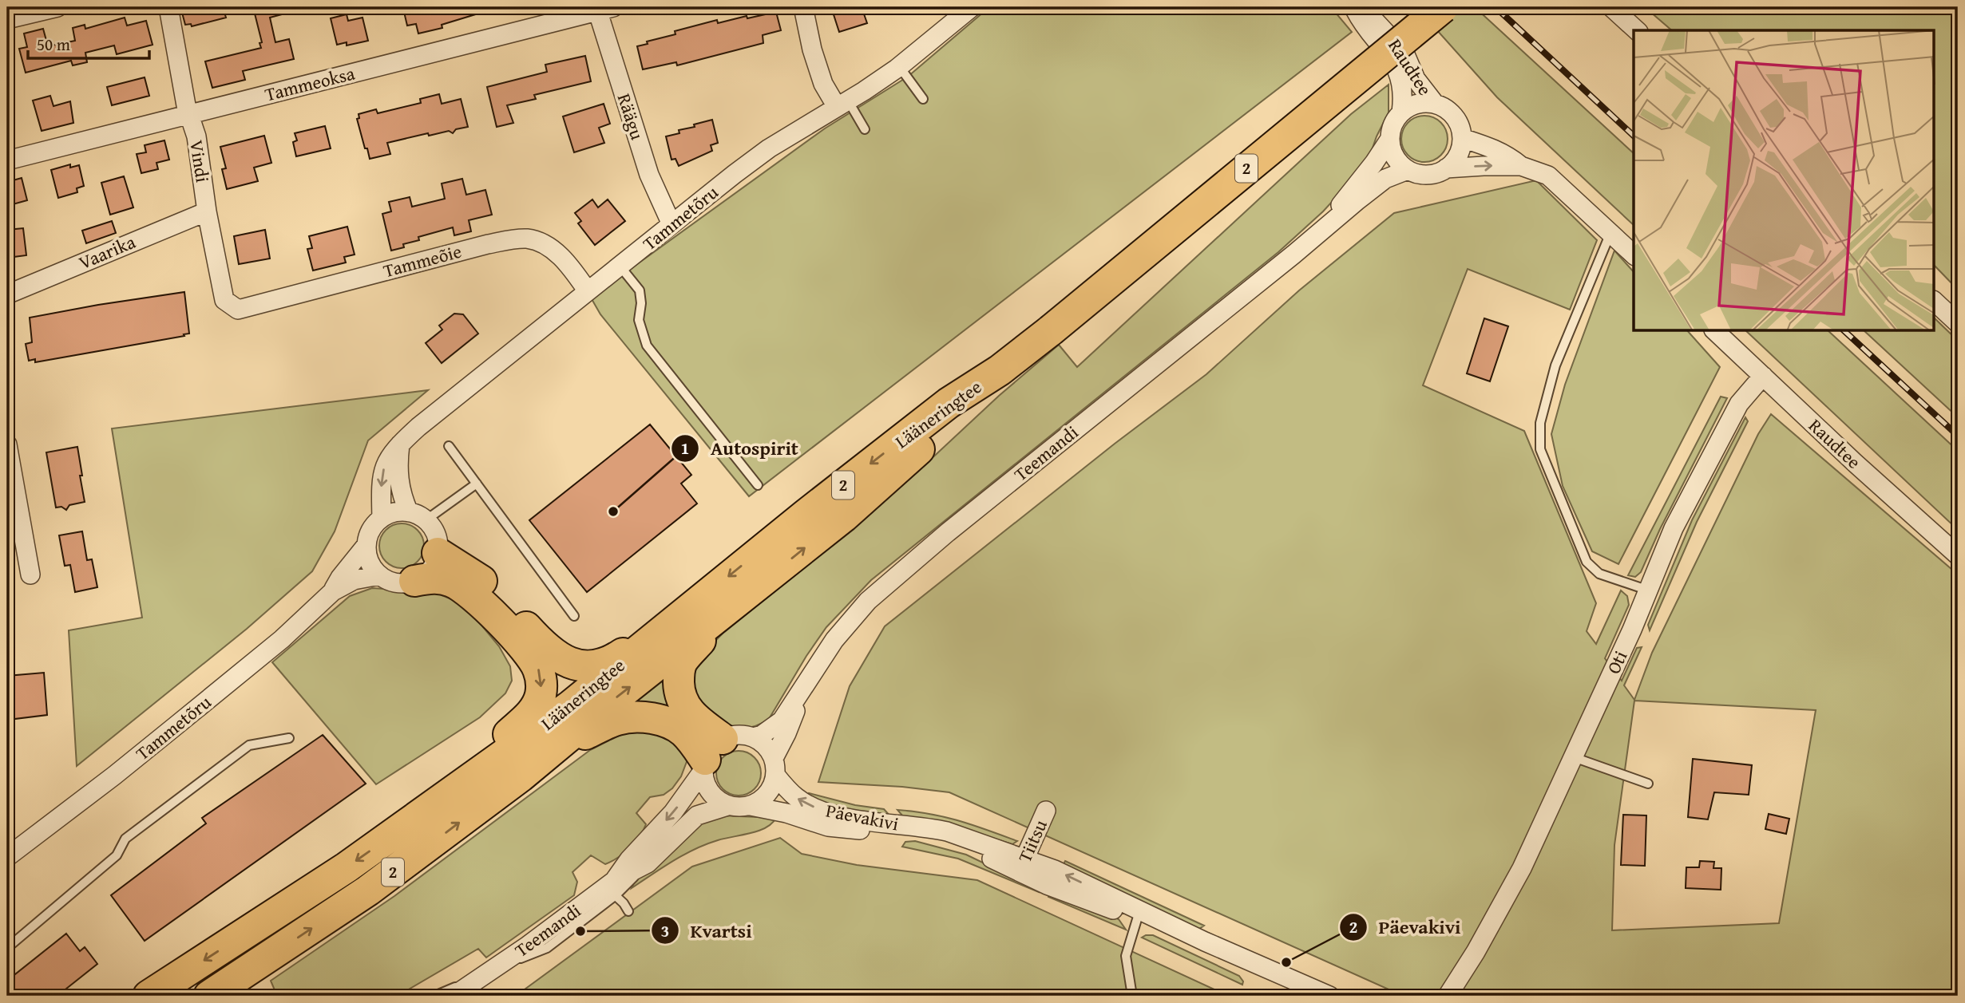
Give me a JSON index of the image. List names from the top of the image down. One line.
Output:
{"streets":{"highway":["2","Lääneringtee"],"street":["Raudtee","Tammeoksa","Räägu","Vindi","Tammetõru","Vaarika","Tammeõie","Teemandi","Oti","Päevakivi","Tiitsu"]},"crossings":[["Raudtee","Teemandi"],["Raudtee","Oti"],["Tammeoksa","Räägu"],["Tammeoksa","Vindi"],["Räägu","Tammetõru"],["Vindi","Vaarika"],["Vindi","Tammeõie"],["Tammetõru","Tammeõie"],["Teemandi","Päevakivi"],["Päevakivi","Tiitsu"]],"places":["Autospirit","Kvartsi","Päevakivi"],"scale_bar":"50 m"}
